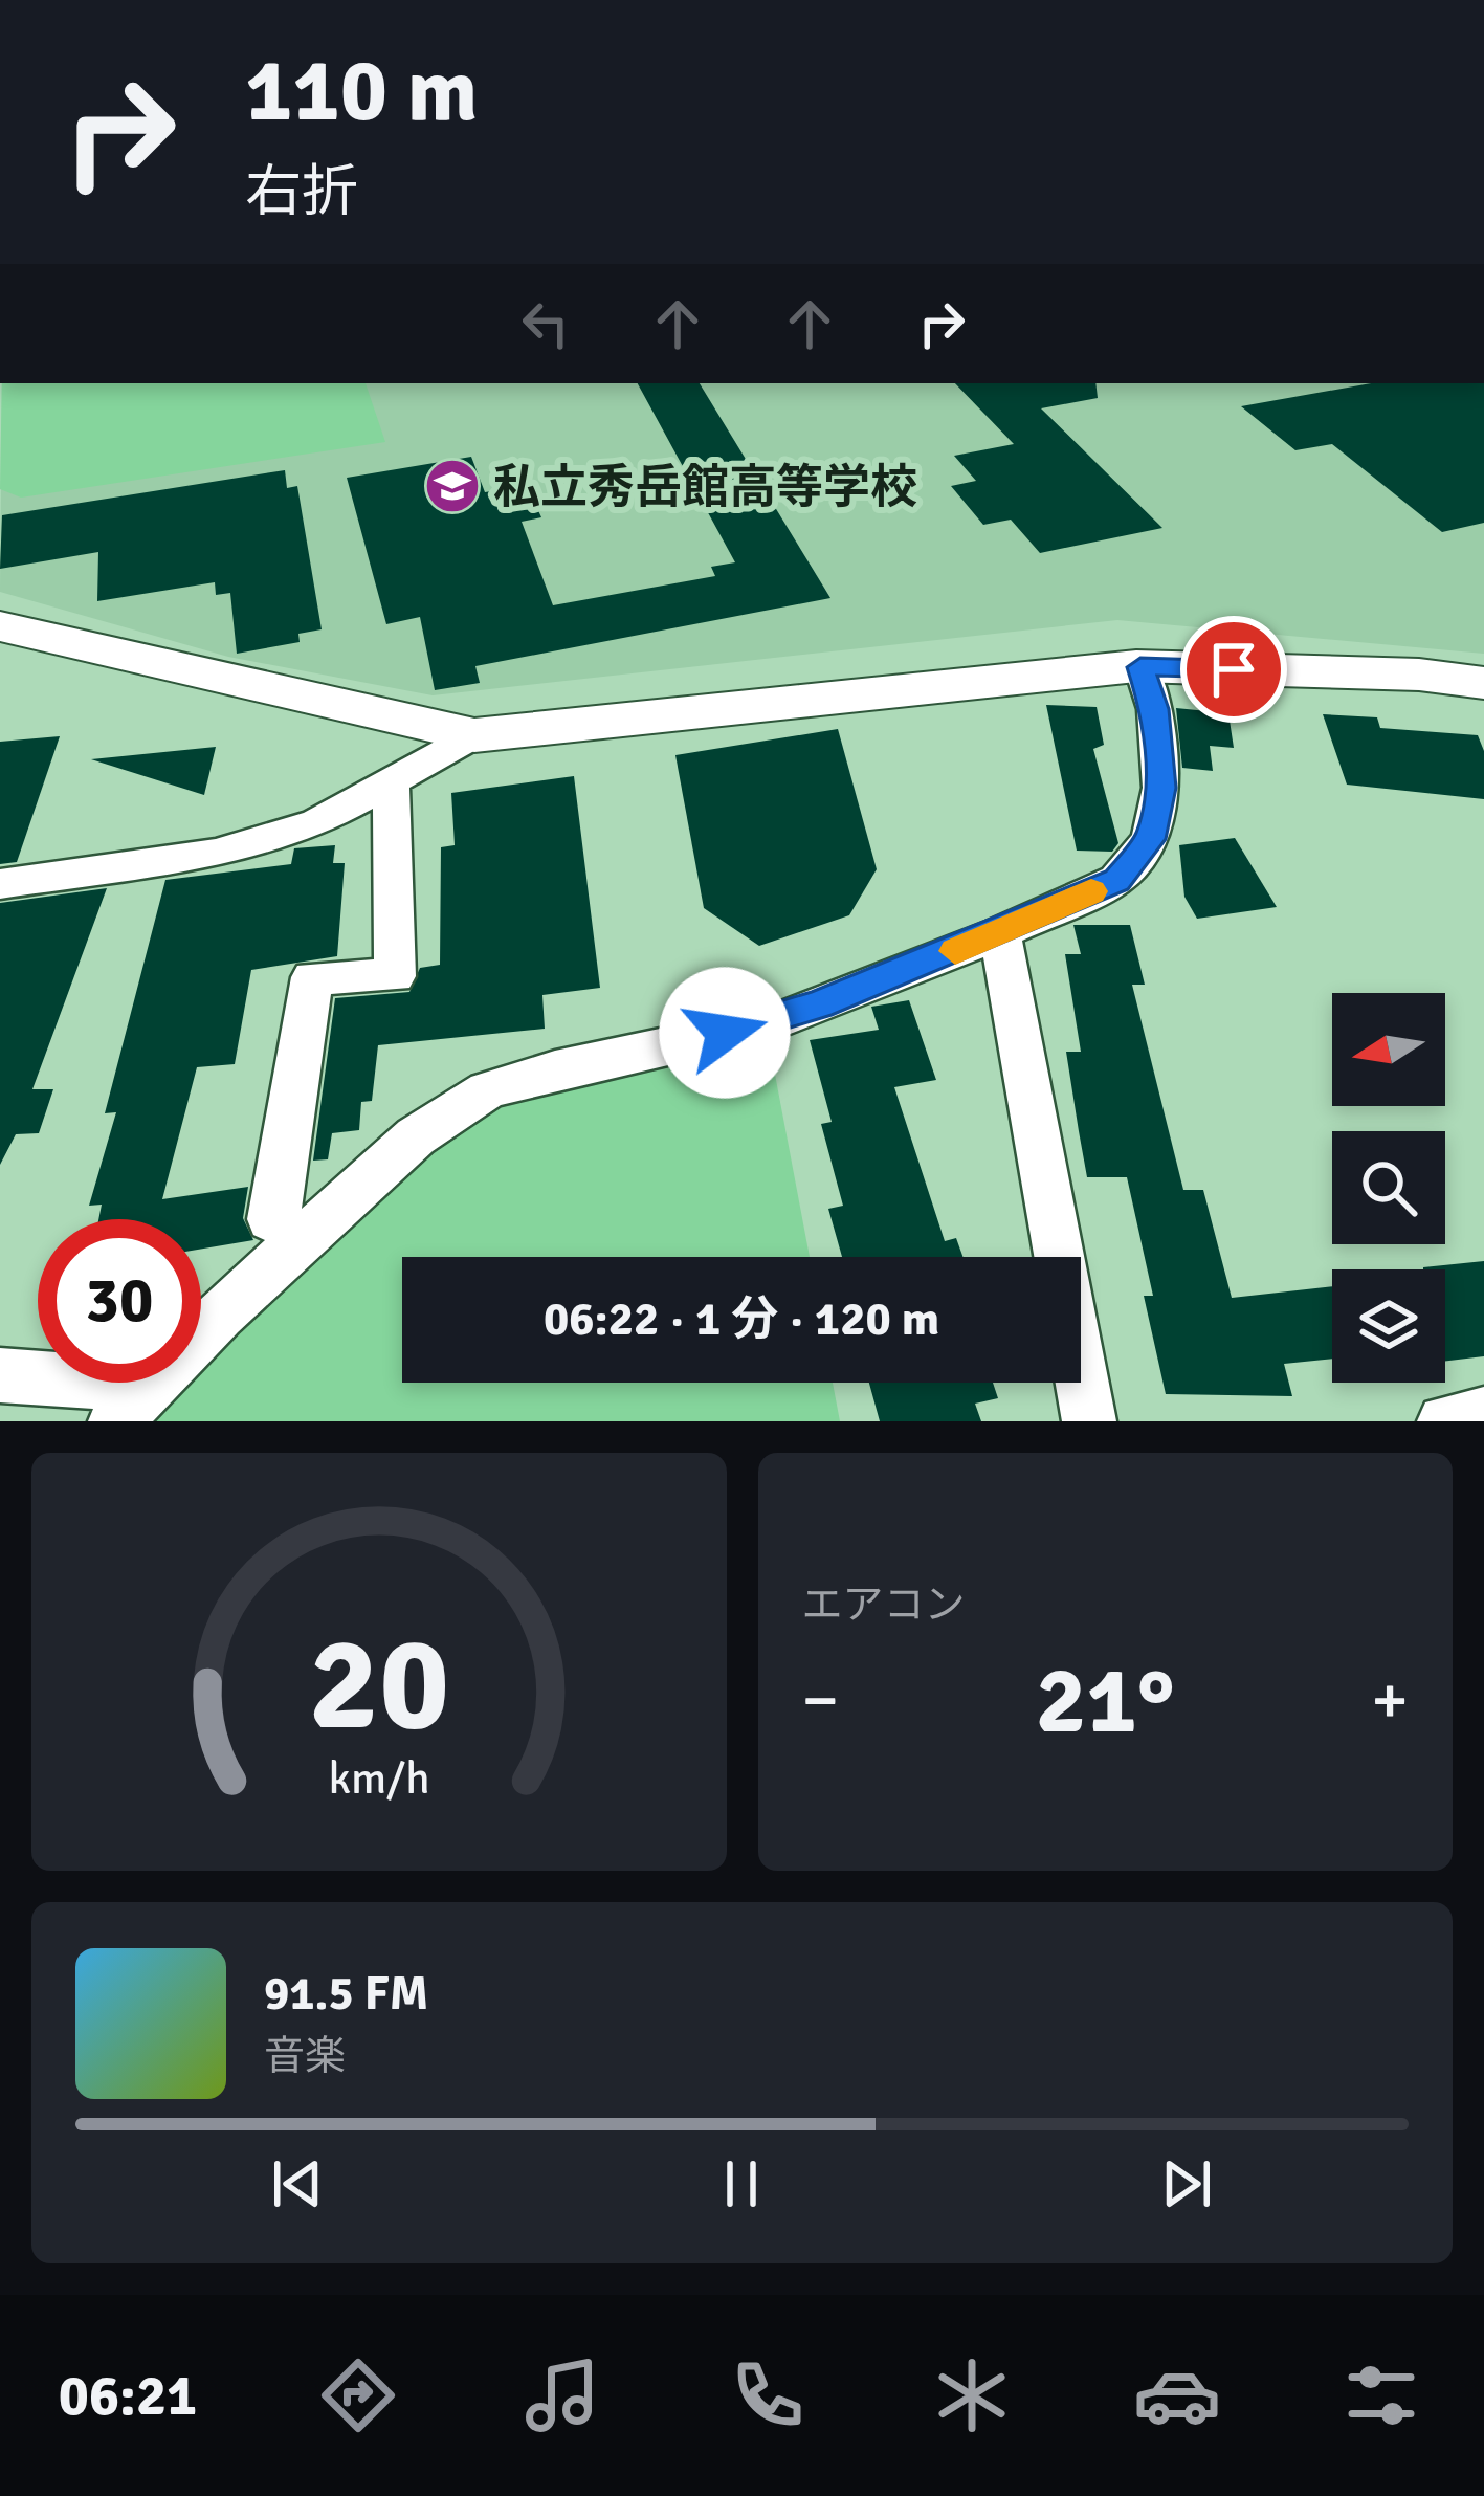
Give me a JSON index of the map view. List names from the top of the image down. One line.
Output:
{"places":{"school or university":["私立秀岳館高等学校"]},"north":"left","page":{"turn":["110 m","右折"],"limit":"30","trip":"06:22 · 1 分 · 120 m","tile":"エアコン","heat":["−","21°","+"],"song":["91.5 FM","音楽"],"tabs":"06:21","gauge":["20","km/h"]}}
